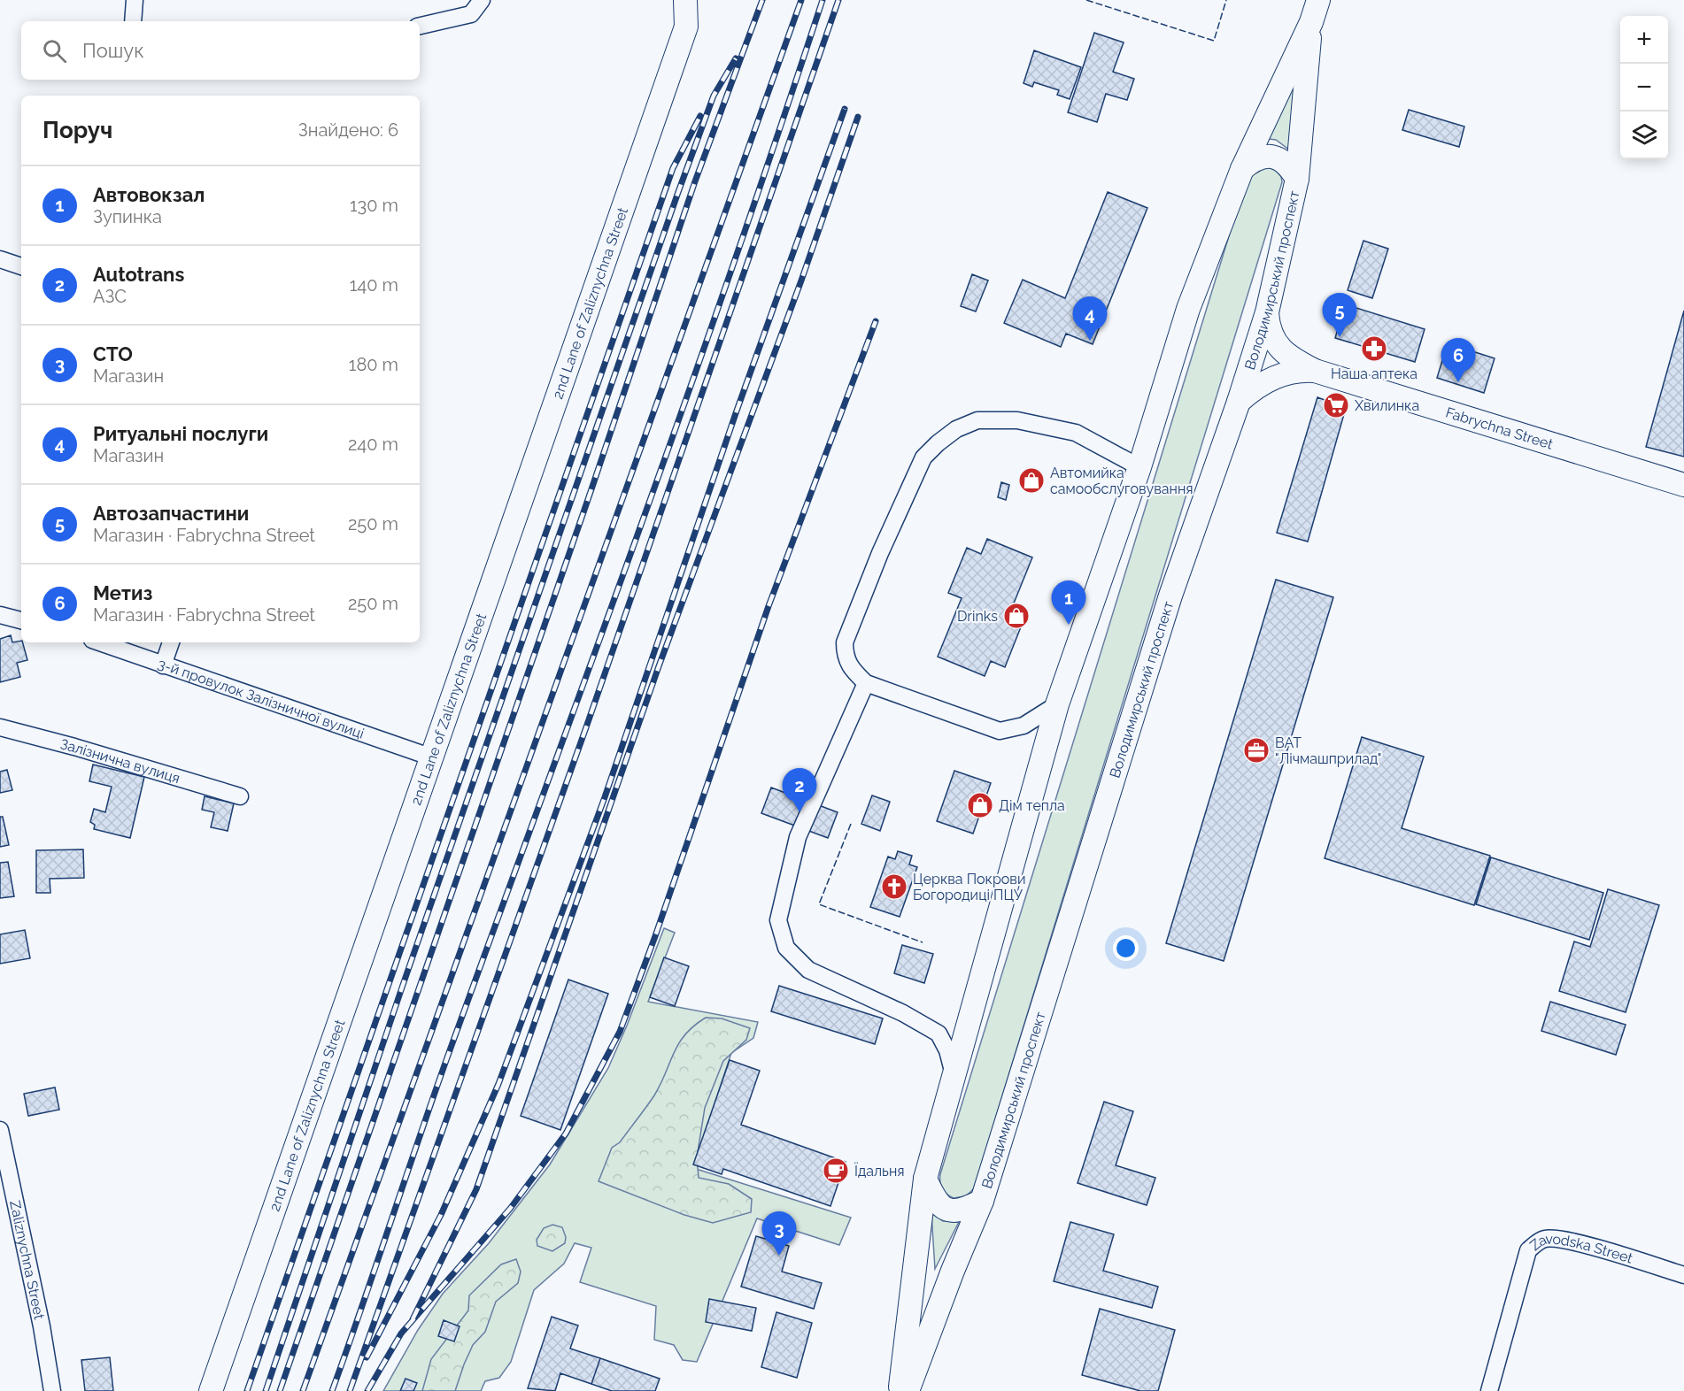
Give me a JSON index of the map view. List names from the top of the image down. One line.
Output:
{"streets":{"main road":["Володимирський проспект","2nd Lane of Zaliznychna Street","Fabrychna Street"],"street":["3-й провулок Залізничної вулиці","Залізнична вулиця","Zavodska Street","Zaliznychna Street"]},"crossings":[["2nd Lane of Zaliznychna Street","3-й провулок Залізничної вулиці"]],"places":{"pharmacy":["Наша аптека"],"supermarket":["Хвилинка"],"shop":["Автомийка самообслуговування","Drinks","Дім тепла"],"office":["ВАТ \"Лічмашприлад\""],"church":["Церква Покрови Богородиці ПЦУ"],"cafe":["Їдальня"]},"page":{"map_buttons":["+","−"],"search":"Пошук","heading":["Поруч","Знайдено: 6"],"list":[{"mark":"1","name":"Автовокзал","note":"Зупинка","value":"130 m"},{"mark":"2","name":"Autotrans","note":"АЗС","value":"140 m"},{"mark":"3","name":"СТО","note":"Магазин","value":"180 m"},{"mark":"4","name":"Ритуальні послуги","note":"Магазин","value":"240 m"},{"mark":"5","name":"Автозапчастини","note":"Магазин · Fabrychna Street","value":"250 m"},{"mark":"6","name":"Метиз","note":"Магазин · Fabrychna Street","value":"250 m"}],"pins":["5","4","6","1","2","3"]}}
